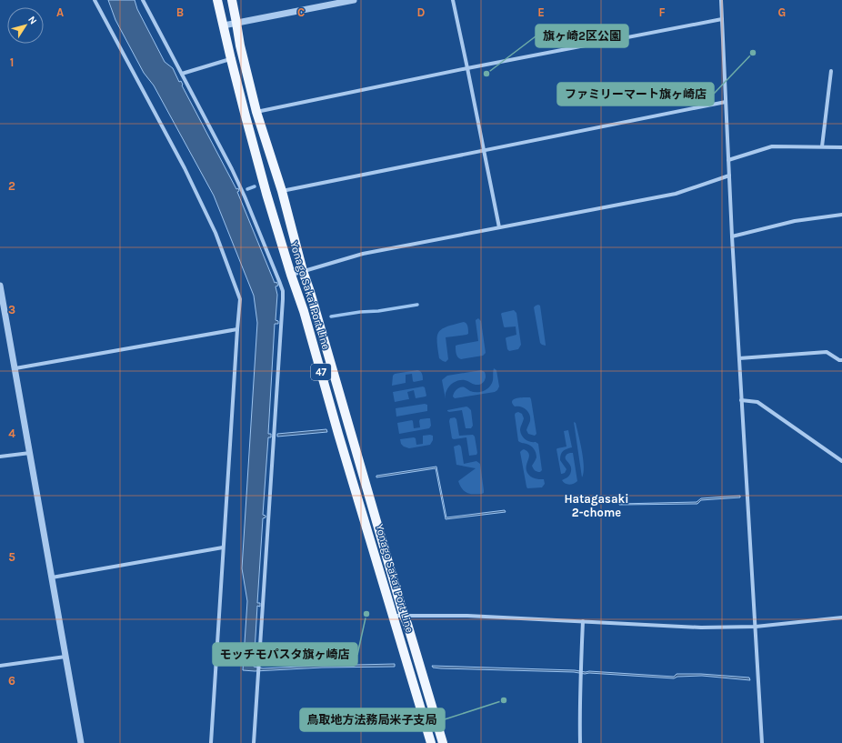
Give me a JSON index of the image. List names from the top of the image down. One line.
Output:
{"streets":{"main road":["Yonago Sakai Port Line","47"]},"districts":["Hatagasaki 2-chome"],"places":["ファミリーマート旗ヶ崎店","旗ヶ崎2区公園","モッチモパスタ旗ヶ崎店","鳥取地方法務局米子支局"],"north":"top right","grid":{"columns":["A","B","C","D","E","F","G"],"rows":["1","2","3","4","5","6"]}}
